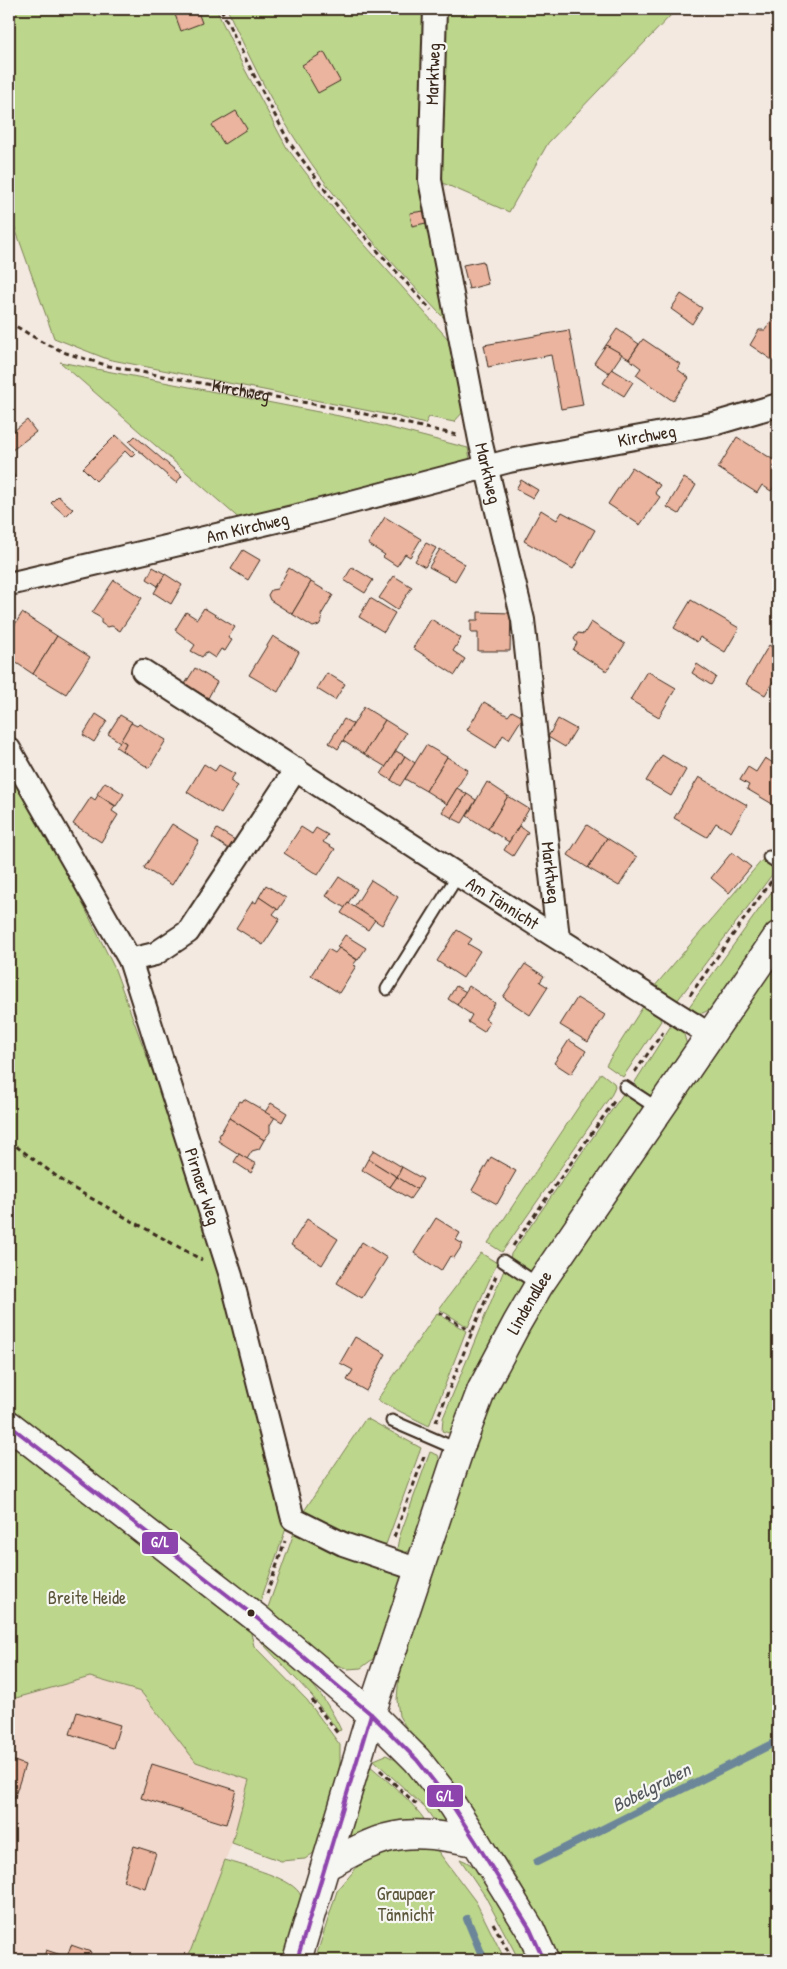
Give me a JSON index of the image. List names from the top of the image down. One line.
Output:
{"streets":{"street":["Marktweg","Kirchweg","Am Kirchweg","Am Tännicht","Pirnaer Weg","Lindenallee"]},"crossings":[["Marktweg","Kirchweg"],["Marktweg","Am Kirchweg"],["Marktweg","Am Tännicht"],["Kirchweg","Am Kirchweg"],["Am Tännicht","Lindenallee"]],"water":["Bobelgraben"],"parks":["Breite Heide","Graupaer Tännicht"],"lines":["transit line G/L"]}
